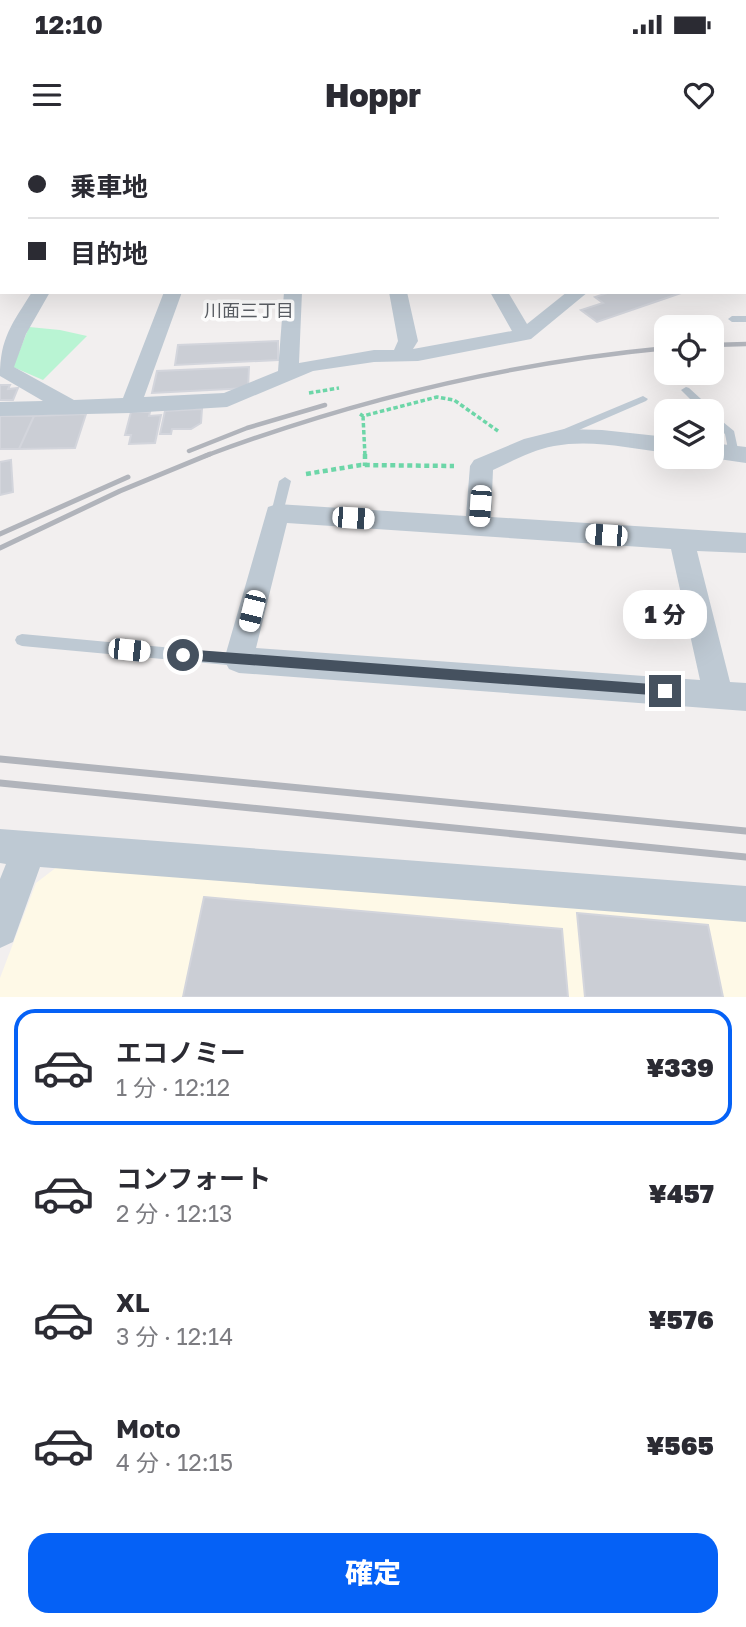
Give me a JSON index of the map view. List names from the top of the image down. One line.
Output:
{"districts":["川面三丁目"],"page":{"status":"12:10","header":"Hoppr","banner":["乗車地","目的地"],"bubble":"1 分","list":[{"name":"エコノミー","note":"1 分 · 12:12","value":"¥339"},{"name":"コンフォート","note":"2 分 · 12:13","value":"¥457"},{"name":"XL","note":"3 分 · 12:14","value":"¥576"},{"name":"Moto","note":"4 分 · 12:15","value":"¥565"}],"buttons":"確定"}}
